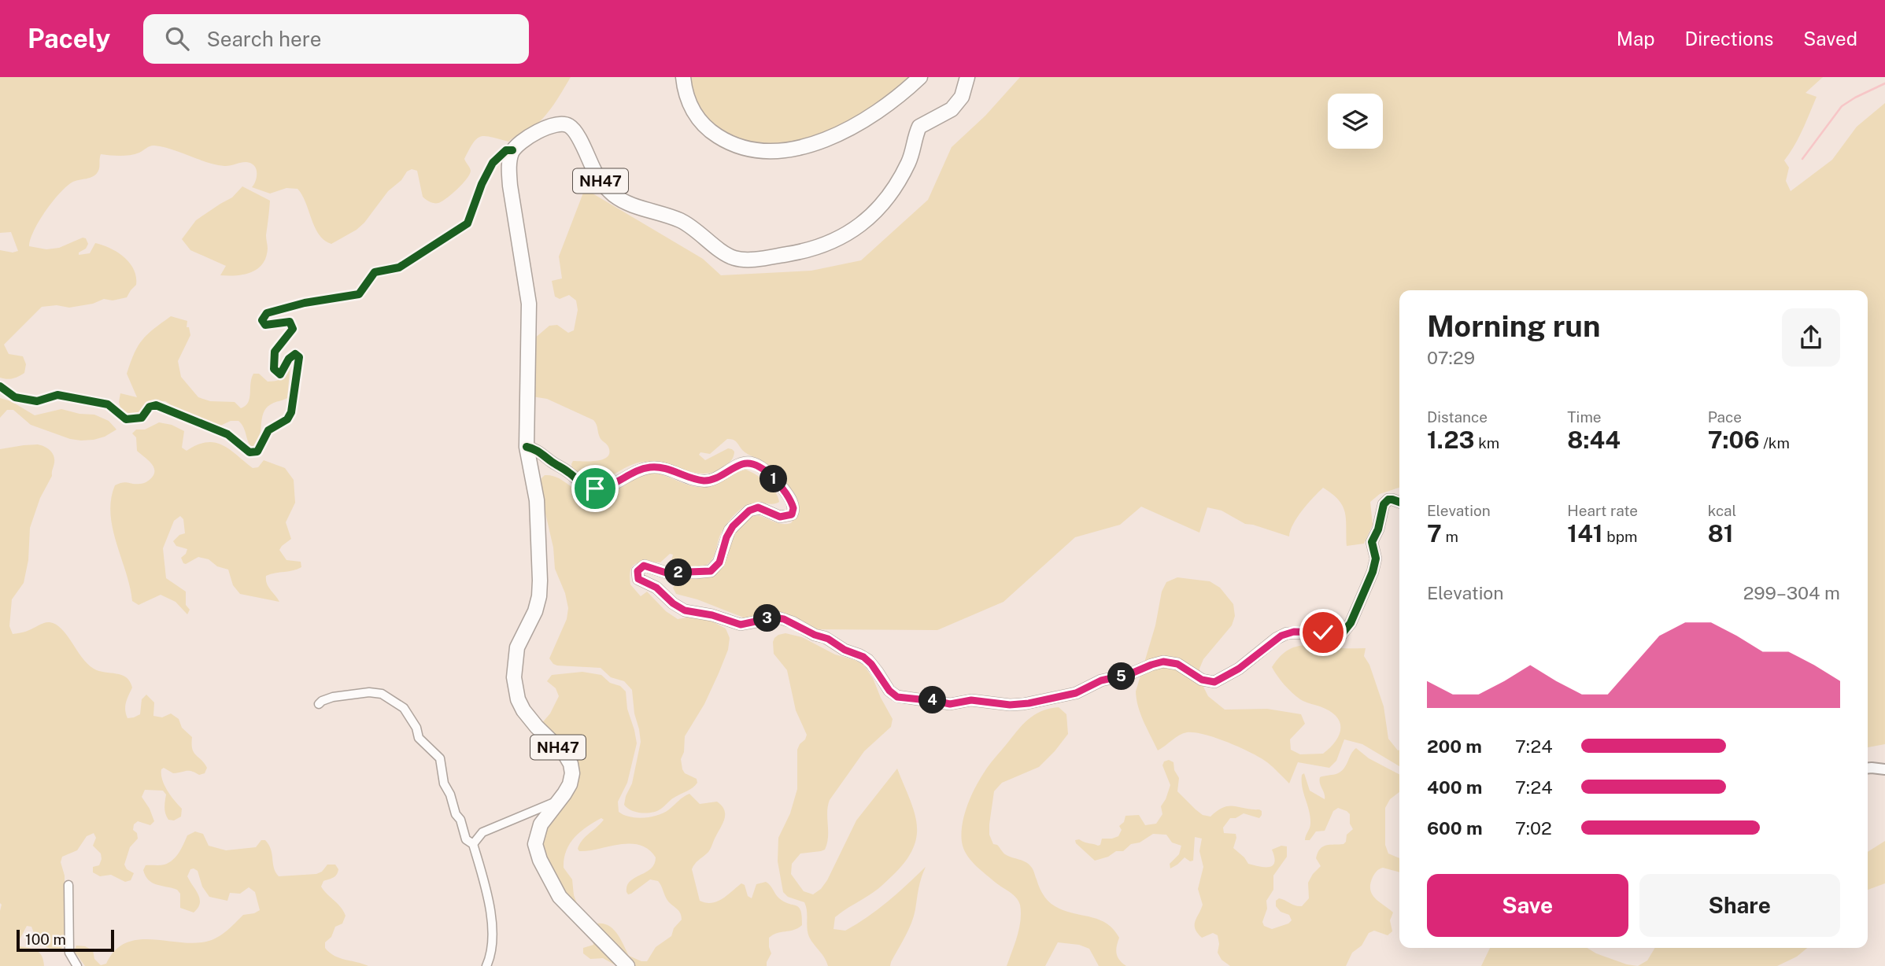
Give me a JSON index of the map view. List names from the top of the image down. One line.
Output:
{"streets":{"highway":["NH47"]},"scale_bar":"100 m","page":{"header":"Pacely","search":"Search here","nav":["Map","Directions","Saved"],"heading":["Morning run","07:29"],"stats":[["Distance","1.23 km"],["Time","8:44"],["Pace","7:06 /km"],["Elevation","7 m"],["Heart rate","141 bpm"],["kcal","81"]],"pins":["1","2","3","5","4"],"chart":["Elevation","299–304 m"],"list":[{"name":"200 m","note":"7:24"},{"name":"400 m","note":"7:24"},{"name":"600 m","note":"7:02"}],"buttons":["Save","Share"],"scale":"100 m"}}
